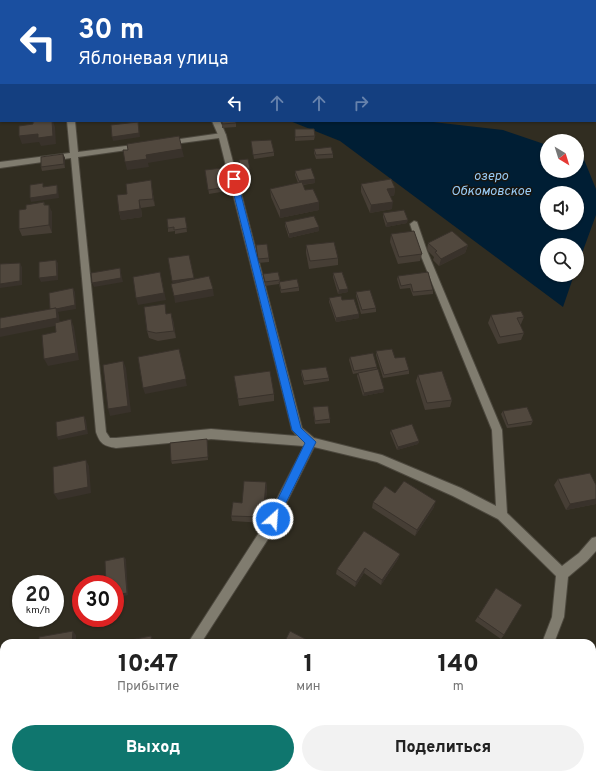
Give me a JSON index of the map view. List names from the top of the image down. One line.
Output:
{"water":["озеро Обкомовское"],"north":"bottom right","page":{"turn":["30 m","Яблоневая улица"],"speed":"20 km/h","limit":"30","eta":["10:47","Прибытие","1","мин","140","m"],"buttons":["Выход","Поделиться"]}}
